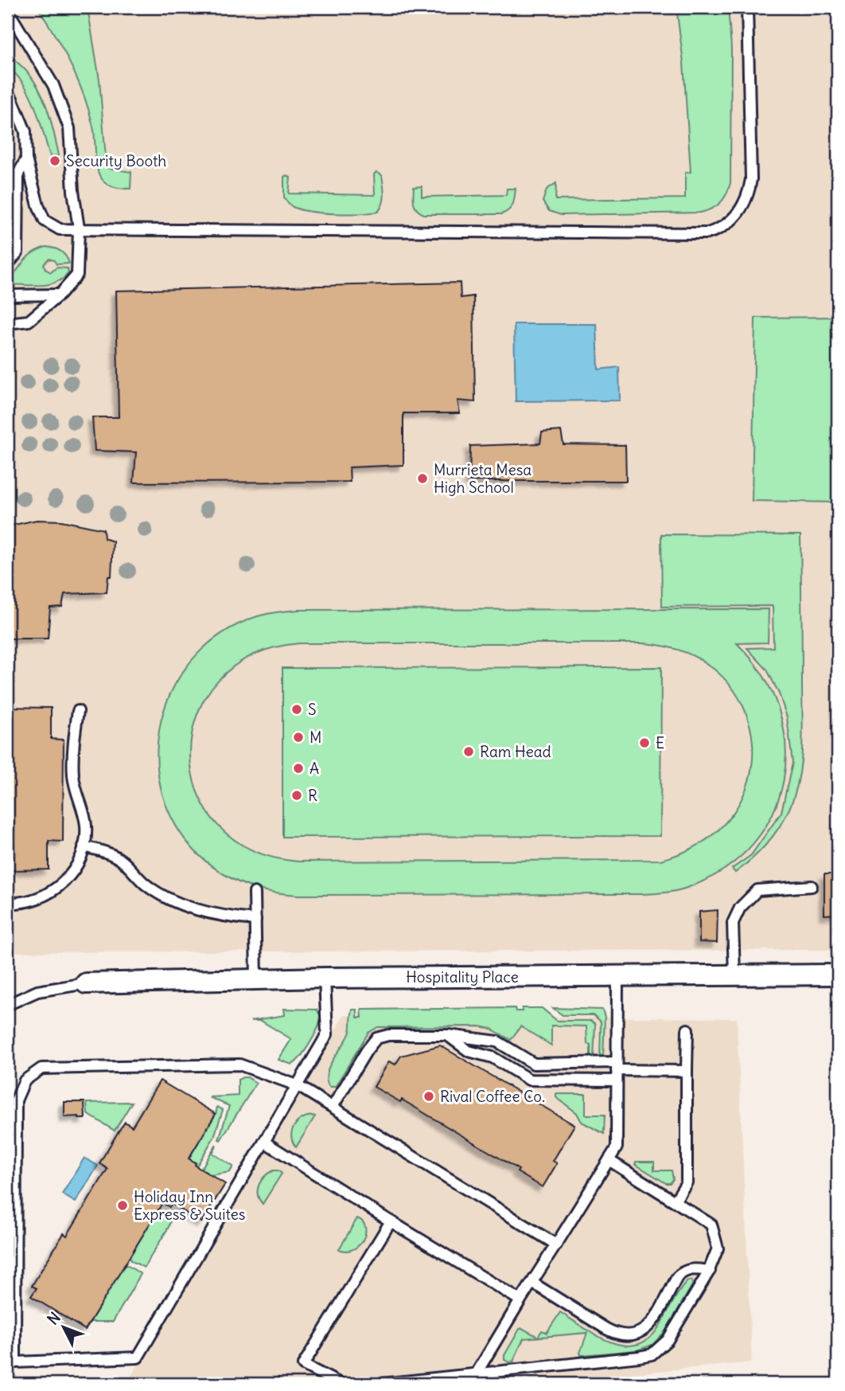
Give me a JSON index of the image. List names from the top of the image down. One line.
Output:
{"streets":{"street":["Hospitality Place"]},"places":["Security Booth","Murrieta Mesa High School","S","M","E","Ram Head","A","R","Rival Coffee Co.","Holiday Inn Express & Suites"],"north":"top left"}
